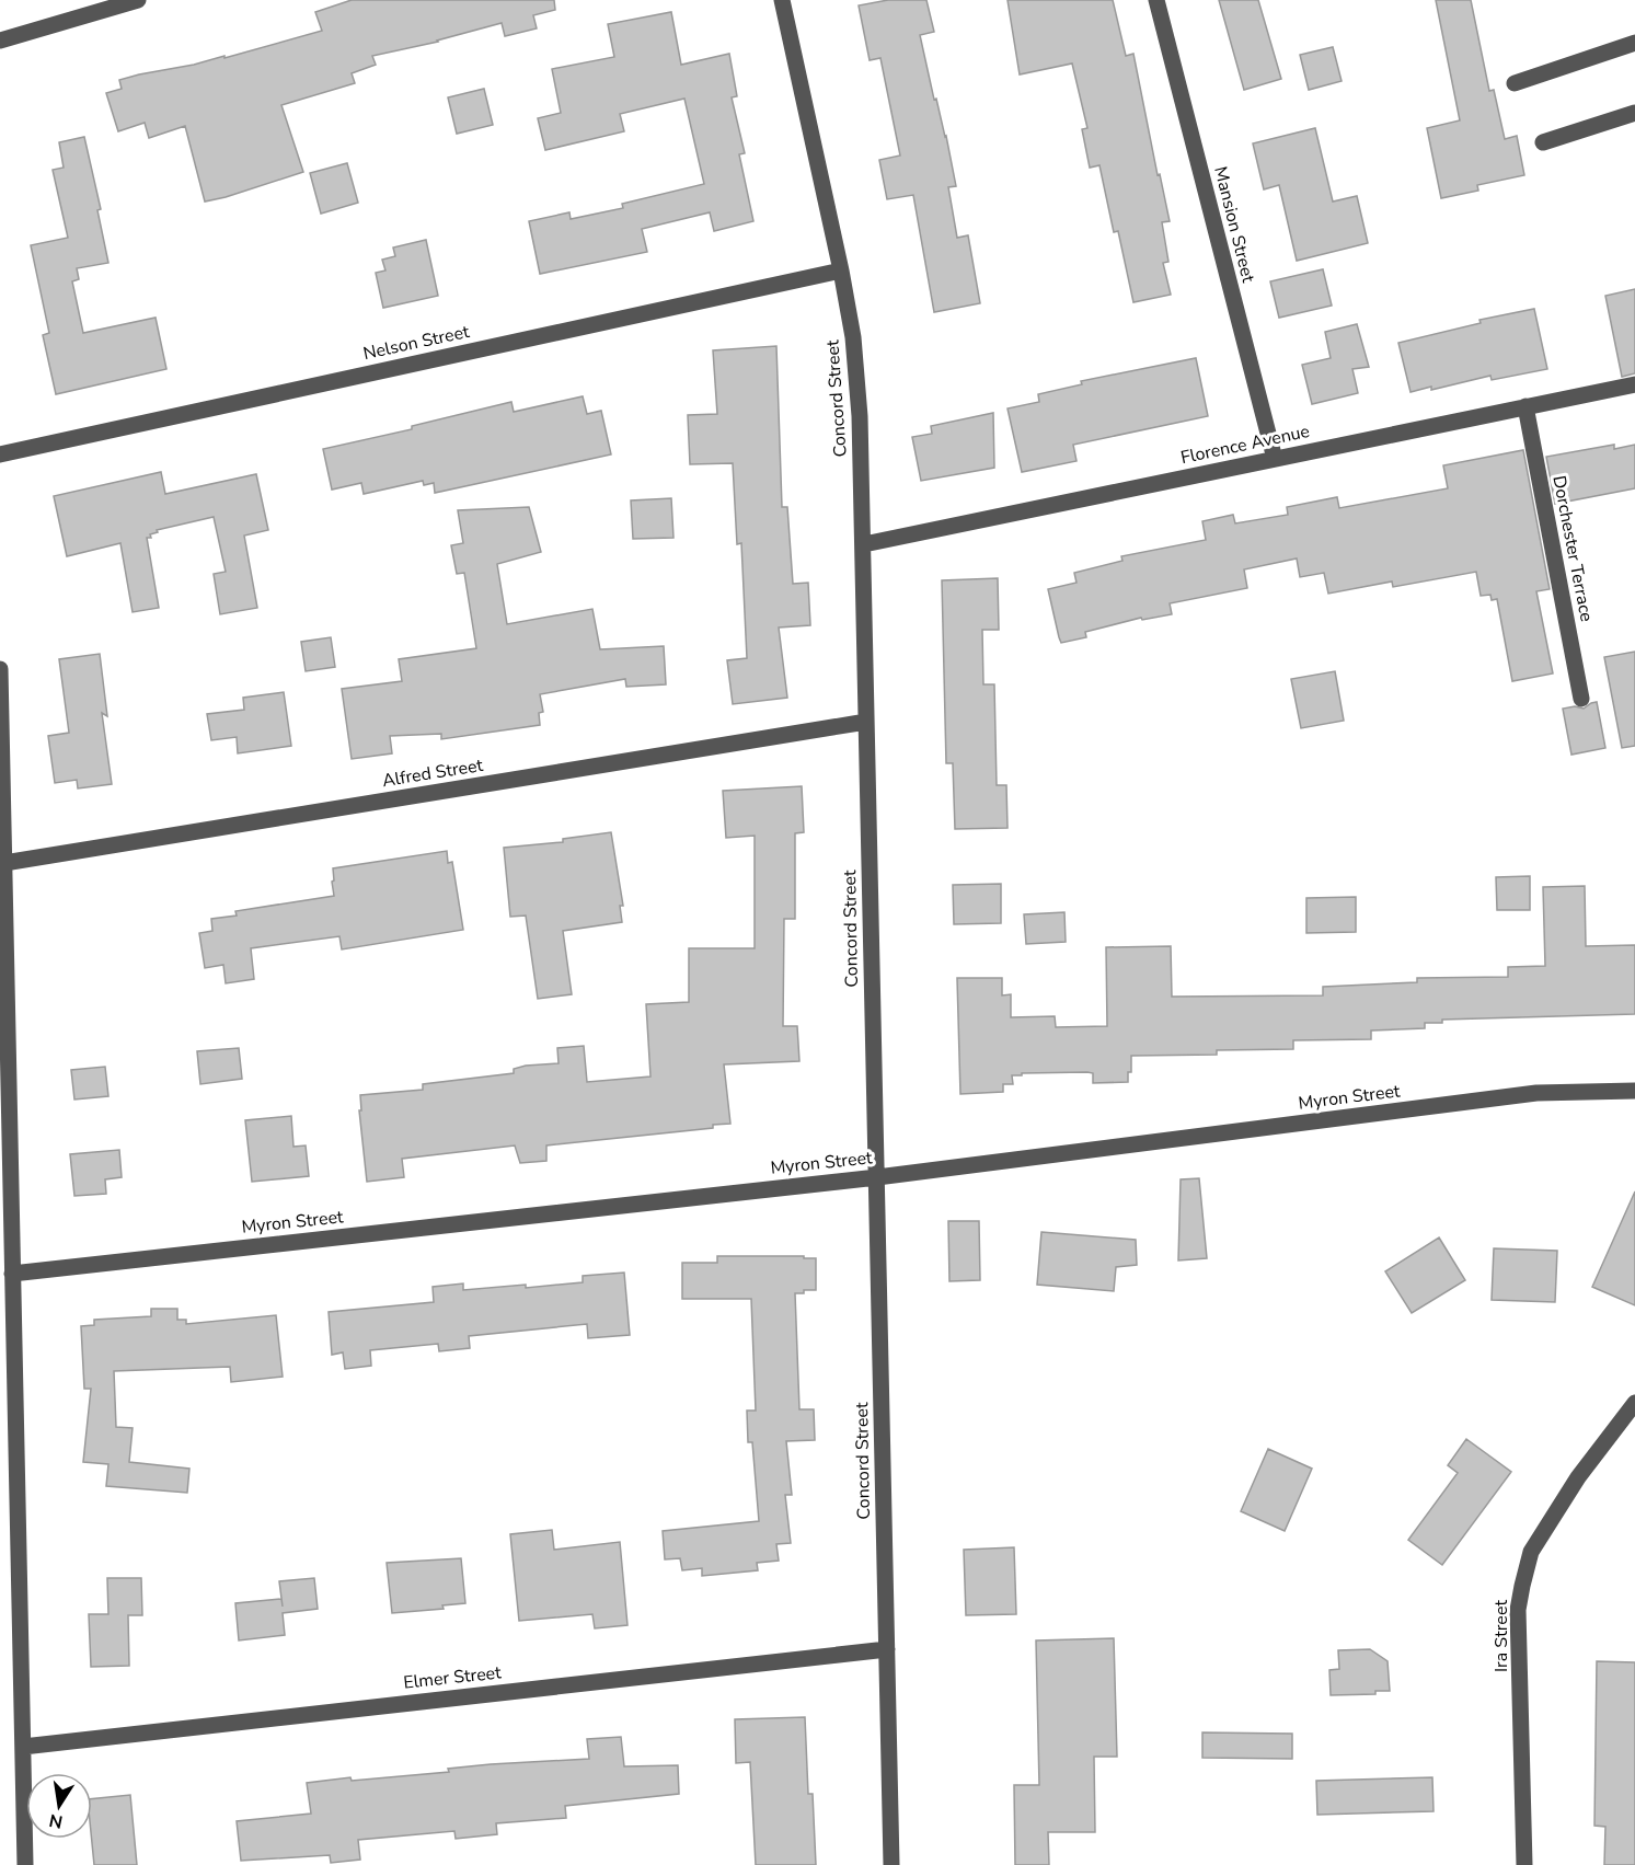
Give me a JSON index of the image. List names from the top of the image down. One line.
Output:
{"streets":{"street":["Mansion Street","Nelson Street","Concord Street","Florence Avenue","Dorchester Terrace","Alfred Street","Myron Street","Ira Street","Elmer Street"]},"crossings":[["Mansion Street","Florence Avenue"],["Nelson Street","Concord Street"],["Concord Street","Florence Avenue"],["Concord Street","Alfred Street"],["Concord Street","Myron Street"],["Concord Street","Elmer Street"],["Florence Avenue","Dorchester Terrace"]],"north":"bottom"}
